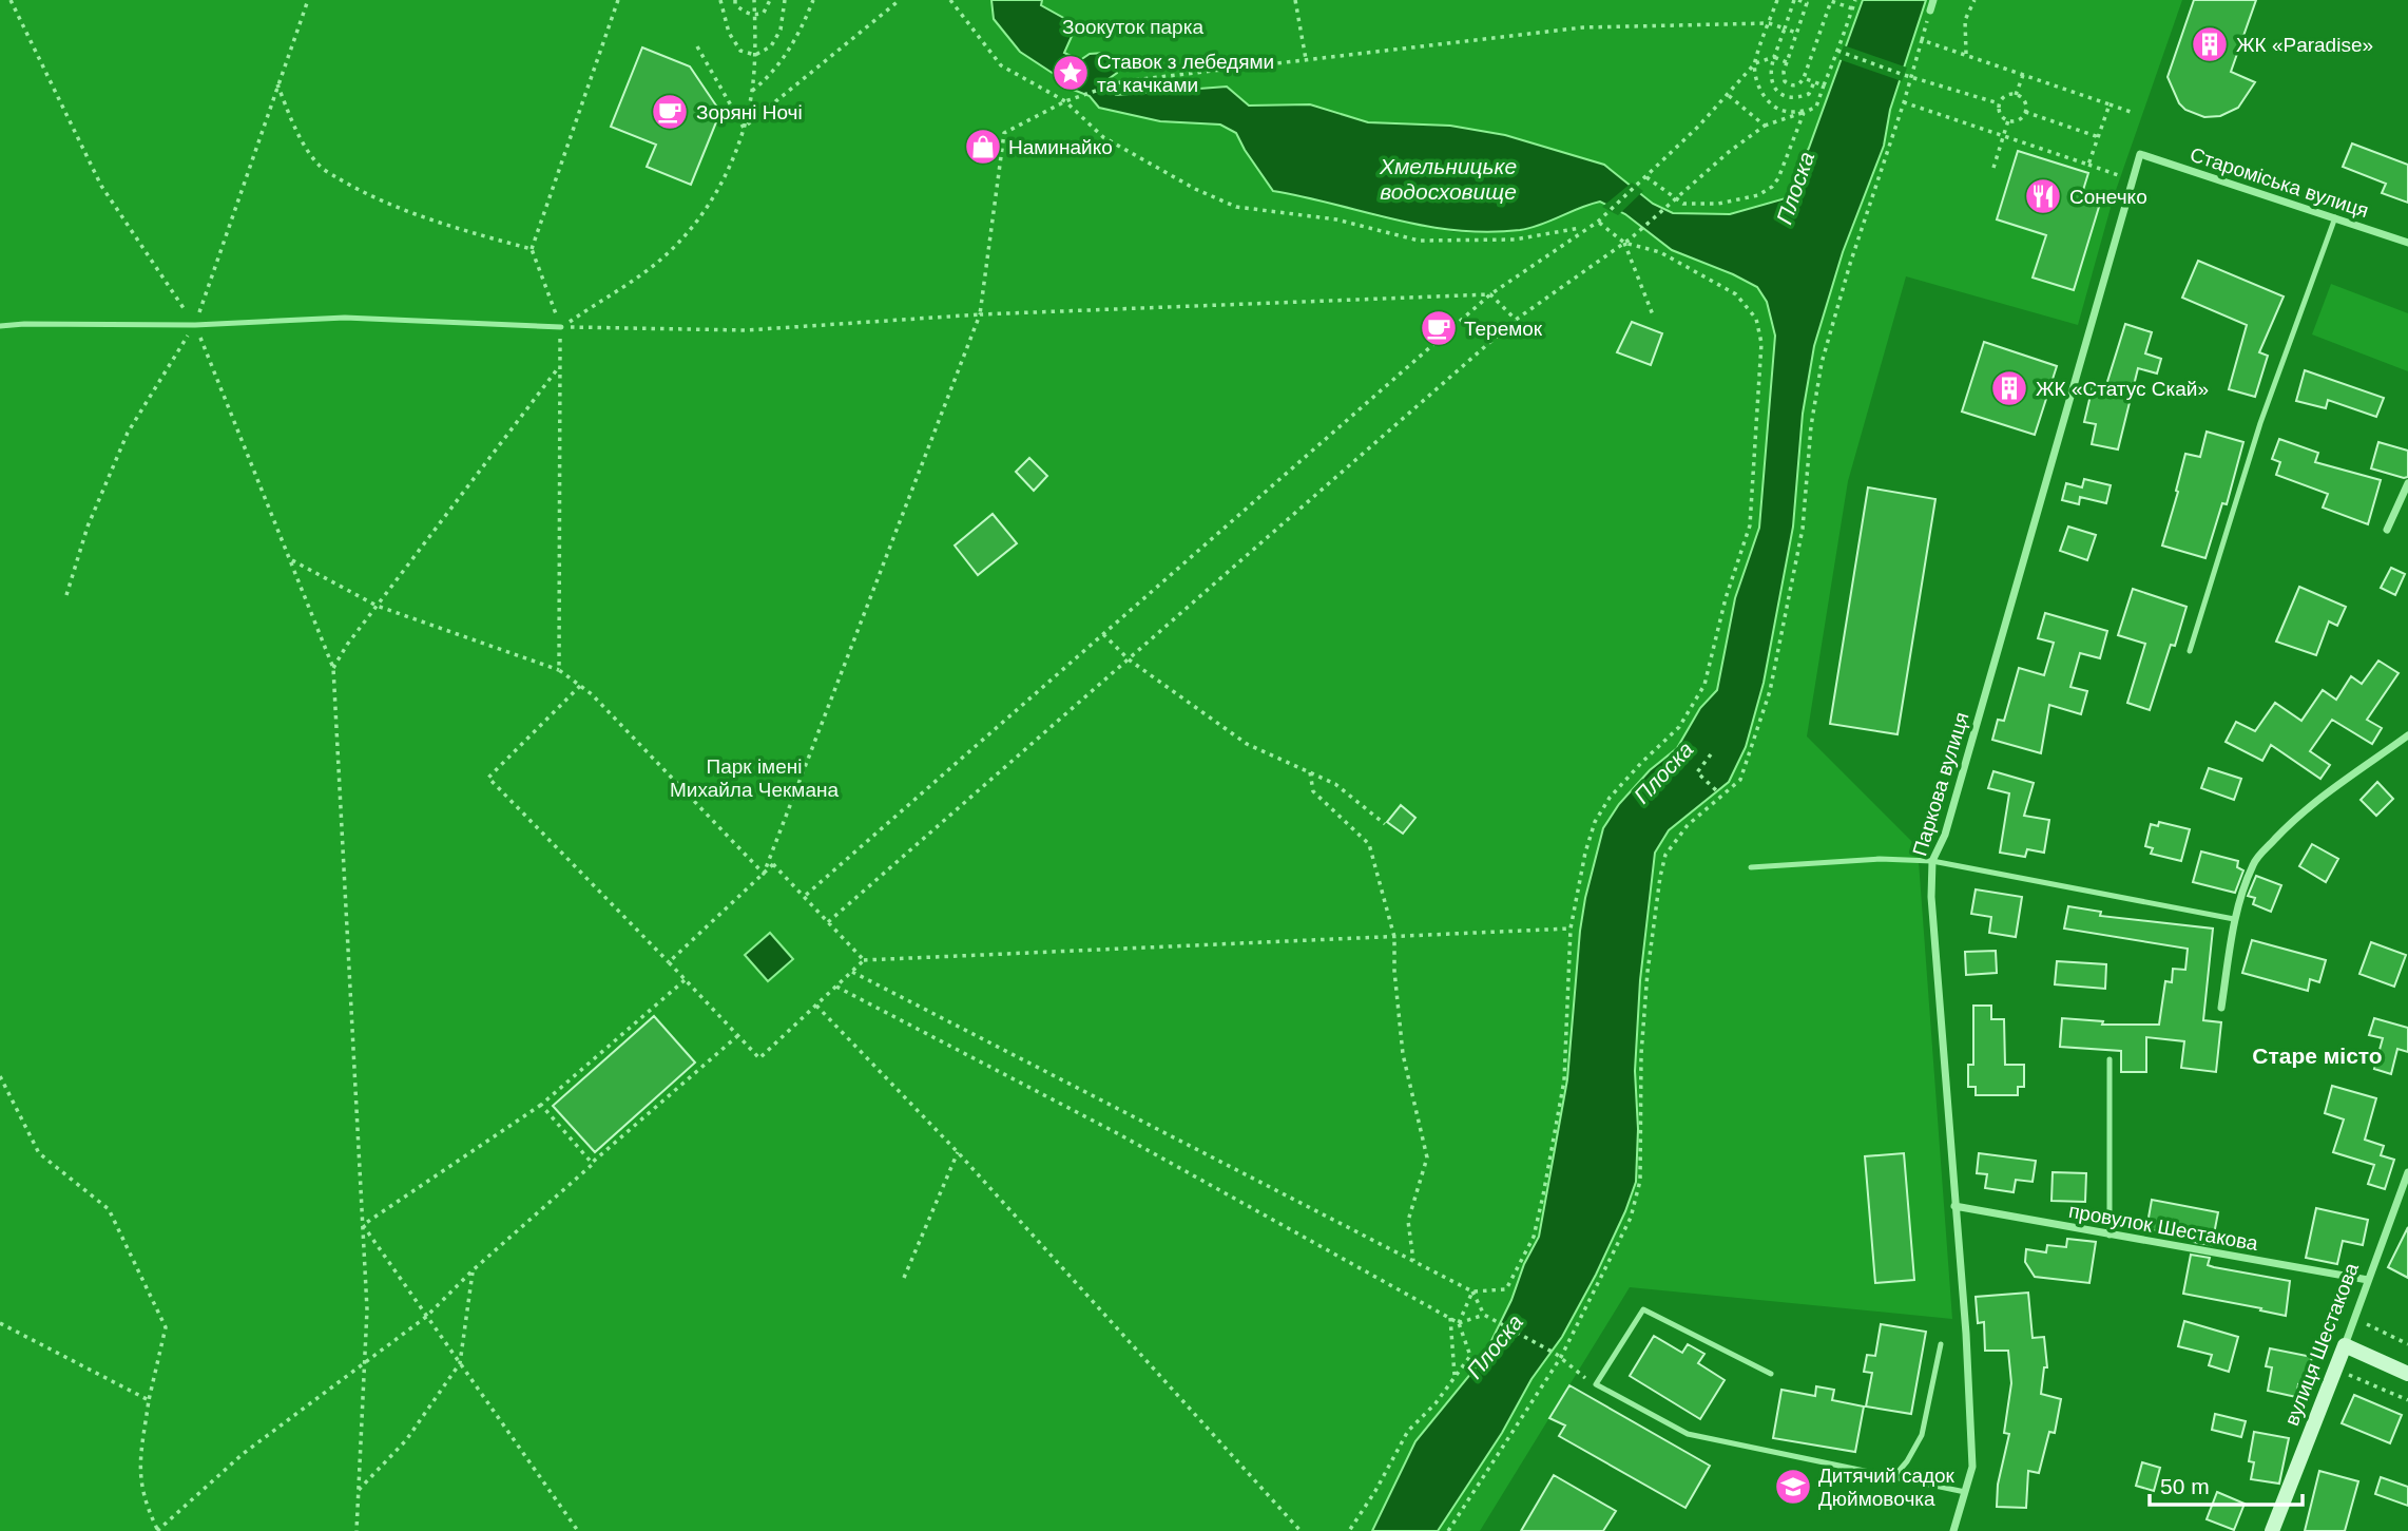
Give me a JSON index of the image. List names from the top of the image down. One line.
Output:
{"streets":{"street":["Староміська вулиця","Паркова вулиця","провулок Шестакова","вулиця Шестакова"]},"crossings":[["Староміська вулиця","Паркова вулиця"],["Паркова вулиця","провулок Шестакова"],["провулок Шестакова","вулиця Шестакова"]],"districts":["Старе місто"],"water":["Хмельницьке водосховище","Плоска"],"parks":["Зоокуток парка","Парк імені Михайла Чекмана"],"places":{"building":["ЖК «Paradise»","ЖК «Статус Скай»"],"place":["Ставок з лебедями та качками"],"cafe":["Зоряні Ночі","Теремок"],"shop":["Наминайко"],"restaurant":["Cонечко"],"school or university":["Дитячий садок Дюймовочка"]},"scale_bar":"50 m"}
